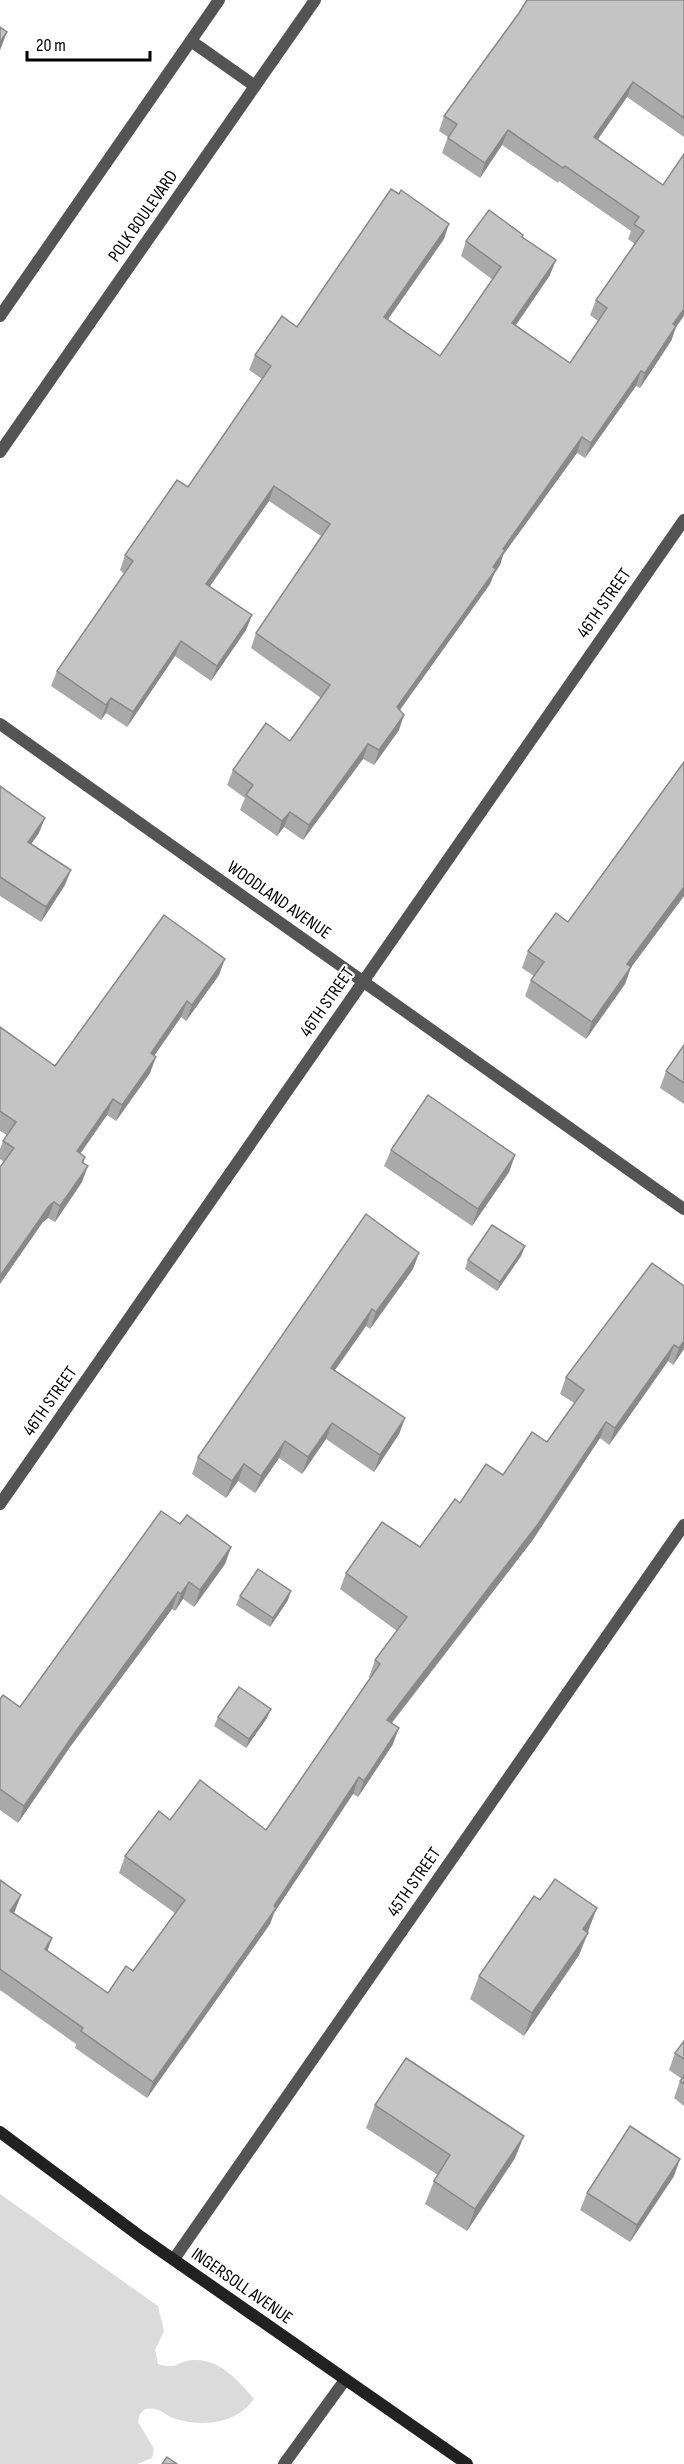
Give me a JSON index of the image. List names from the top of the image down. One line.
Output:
{"streets":{"main road":["INGERSOLL AVENUE"],"street":["POLK BOULEVARD","46TH STREET","WOODLAND AVENUE","45TH STREET"]},"crossings":[["46TH STREET","WOODLAND AVENUE"],["45TH STREET","INGERSOLL AVENUE"]],"scale_bar":"20 m"}
